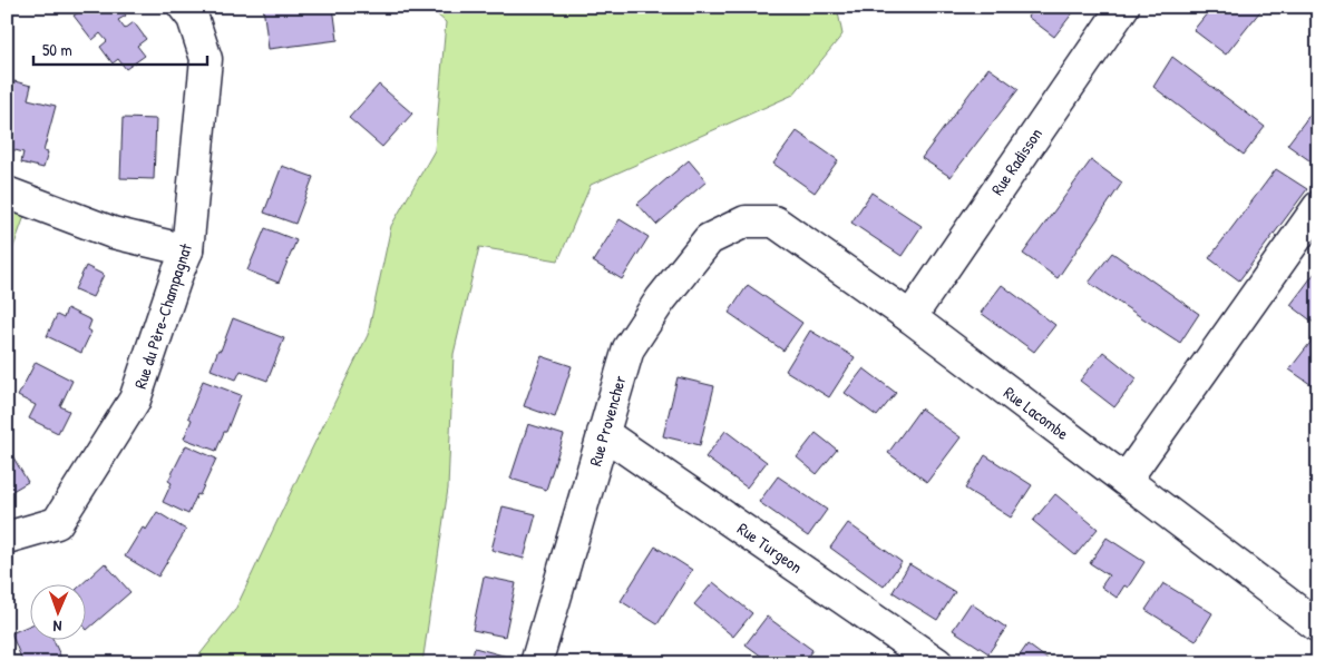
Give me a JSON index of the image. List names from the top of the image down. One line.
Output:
{"streets":{"street":["Rue Radisson","Rue du Père-Champagnat","Rue Lacombe","Rue Provencher","Rue Turgeon"]},"crossings":[["Rue Radisson","Rue Lacombe"],["Rue Lacombe","Rue Provencher"],["Rue Provencher","Rue Turgeon"]],"scale_bar":"50 m","north":"bottom"}
